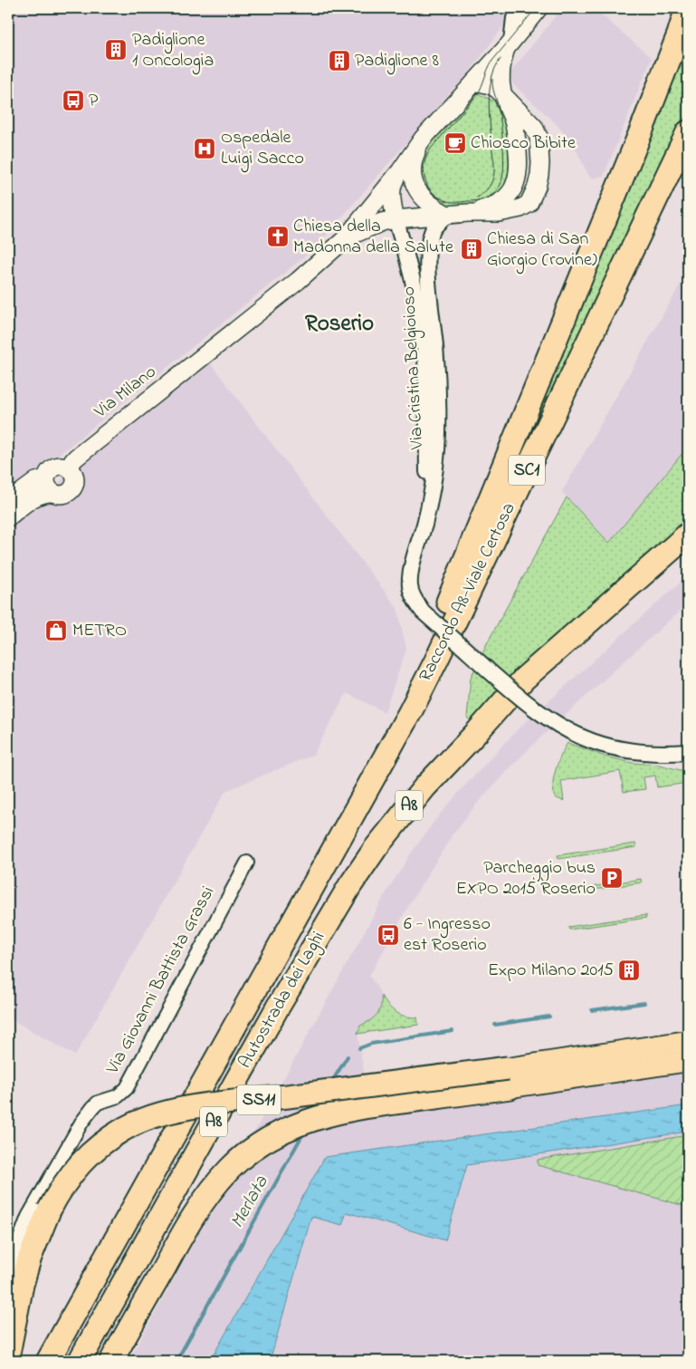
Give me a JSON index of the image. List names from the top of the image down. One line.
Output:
{"streets":{"highway":["SC1","Raccordo A8-Viale Certosa","A8","Autostrada dei Laghi","SS11"],"main road":["Via Milano"],"street":["Via Cristina Belgioioso","Via Giovanni Battista Grassi"]},"crossings":[["Raccordo A8-Viale Certosa","Autostrada dei Laghi"]],"districts":["Roserio"],"water":["Merlata"],"places":{"building":["Padiglione 1 Oncologia","Padiglione 8","Chiesa di San Giorgio (rovine)","Expo Milano 2015"],"bus stop":["P","6 - Ingresso est Roserio"],"cafe":["Chiosco Bibite"],"hospital":["Ospedale Luigi Sacco"],"church":["Chiesa della Madonna della Salute"],"shop":["METRO"],"parking":["Parcheggio bus EXPO 2015 Roserio"]}}
